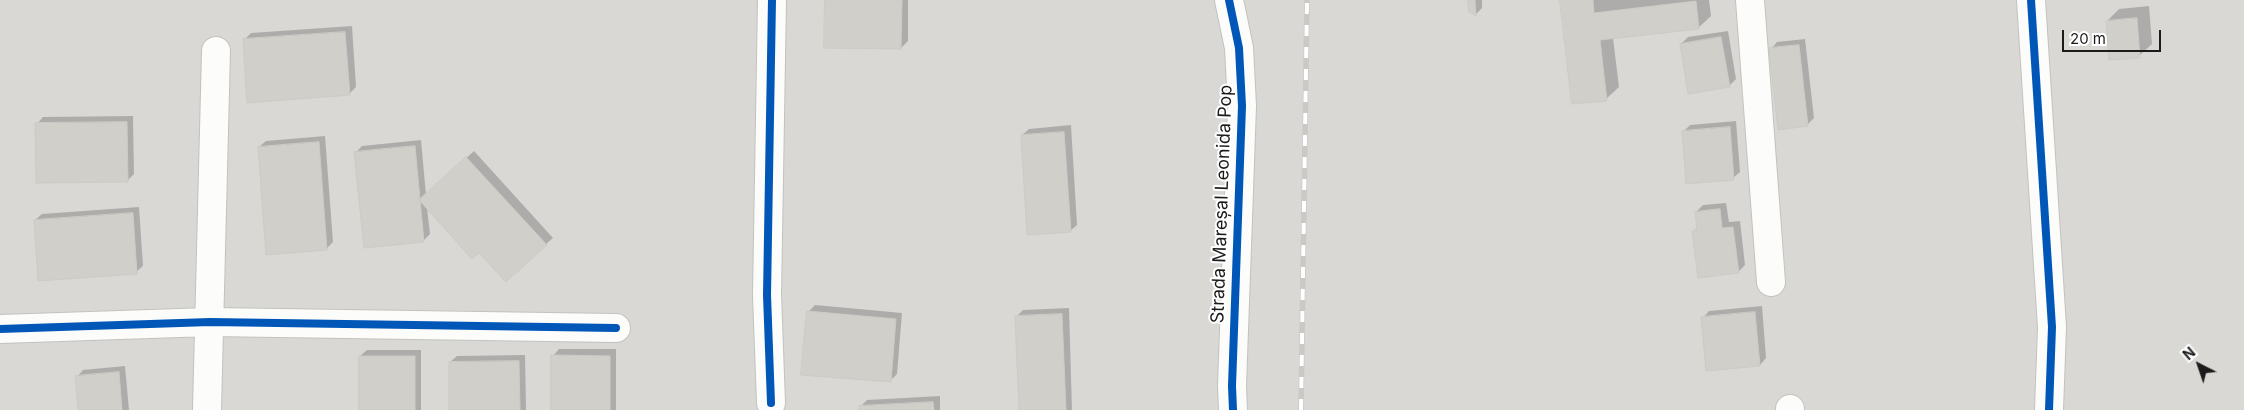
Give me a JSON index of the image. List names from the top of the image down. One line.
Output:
{"streets":{"street":["Strada Mareșal Leonida Pop"]},"scale_bar":"20 m","north":"top left"}
